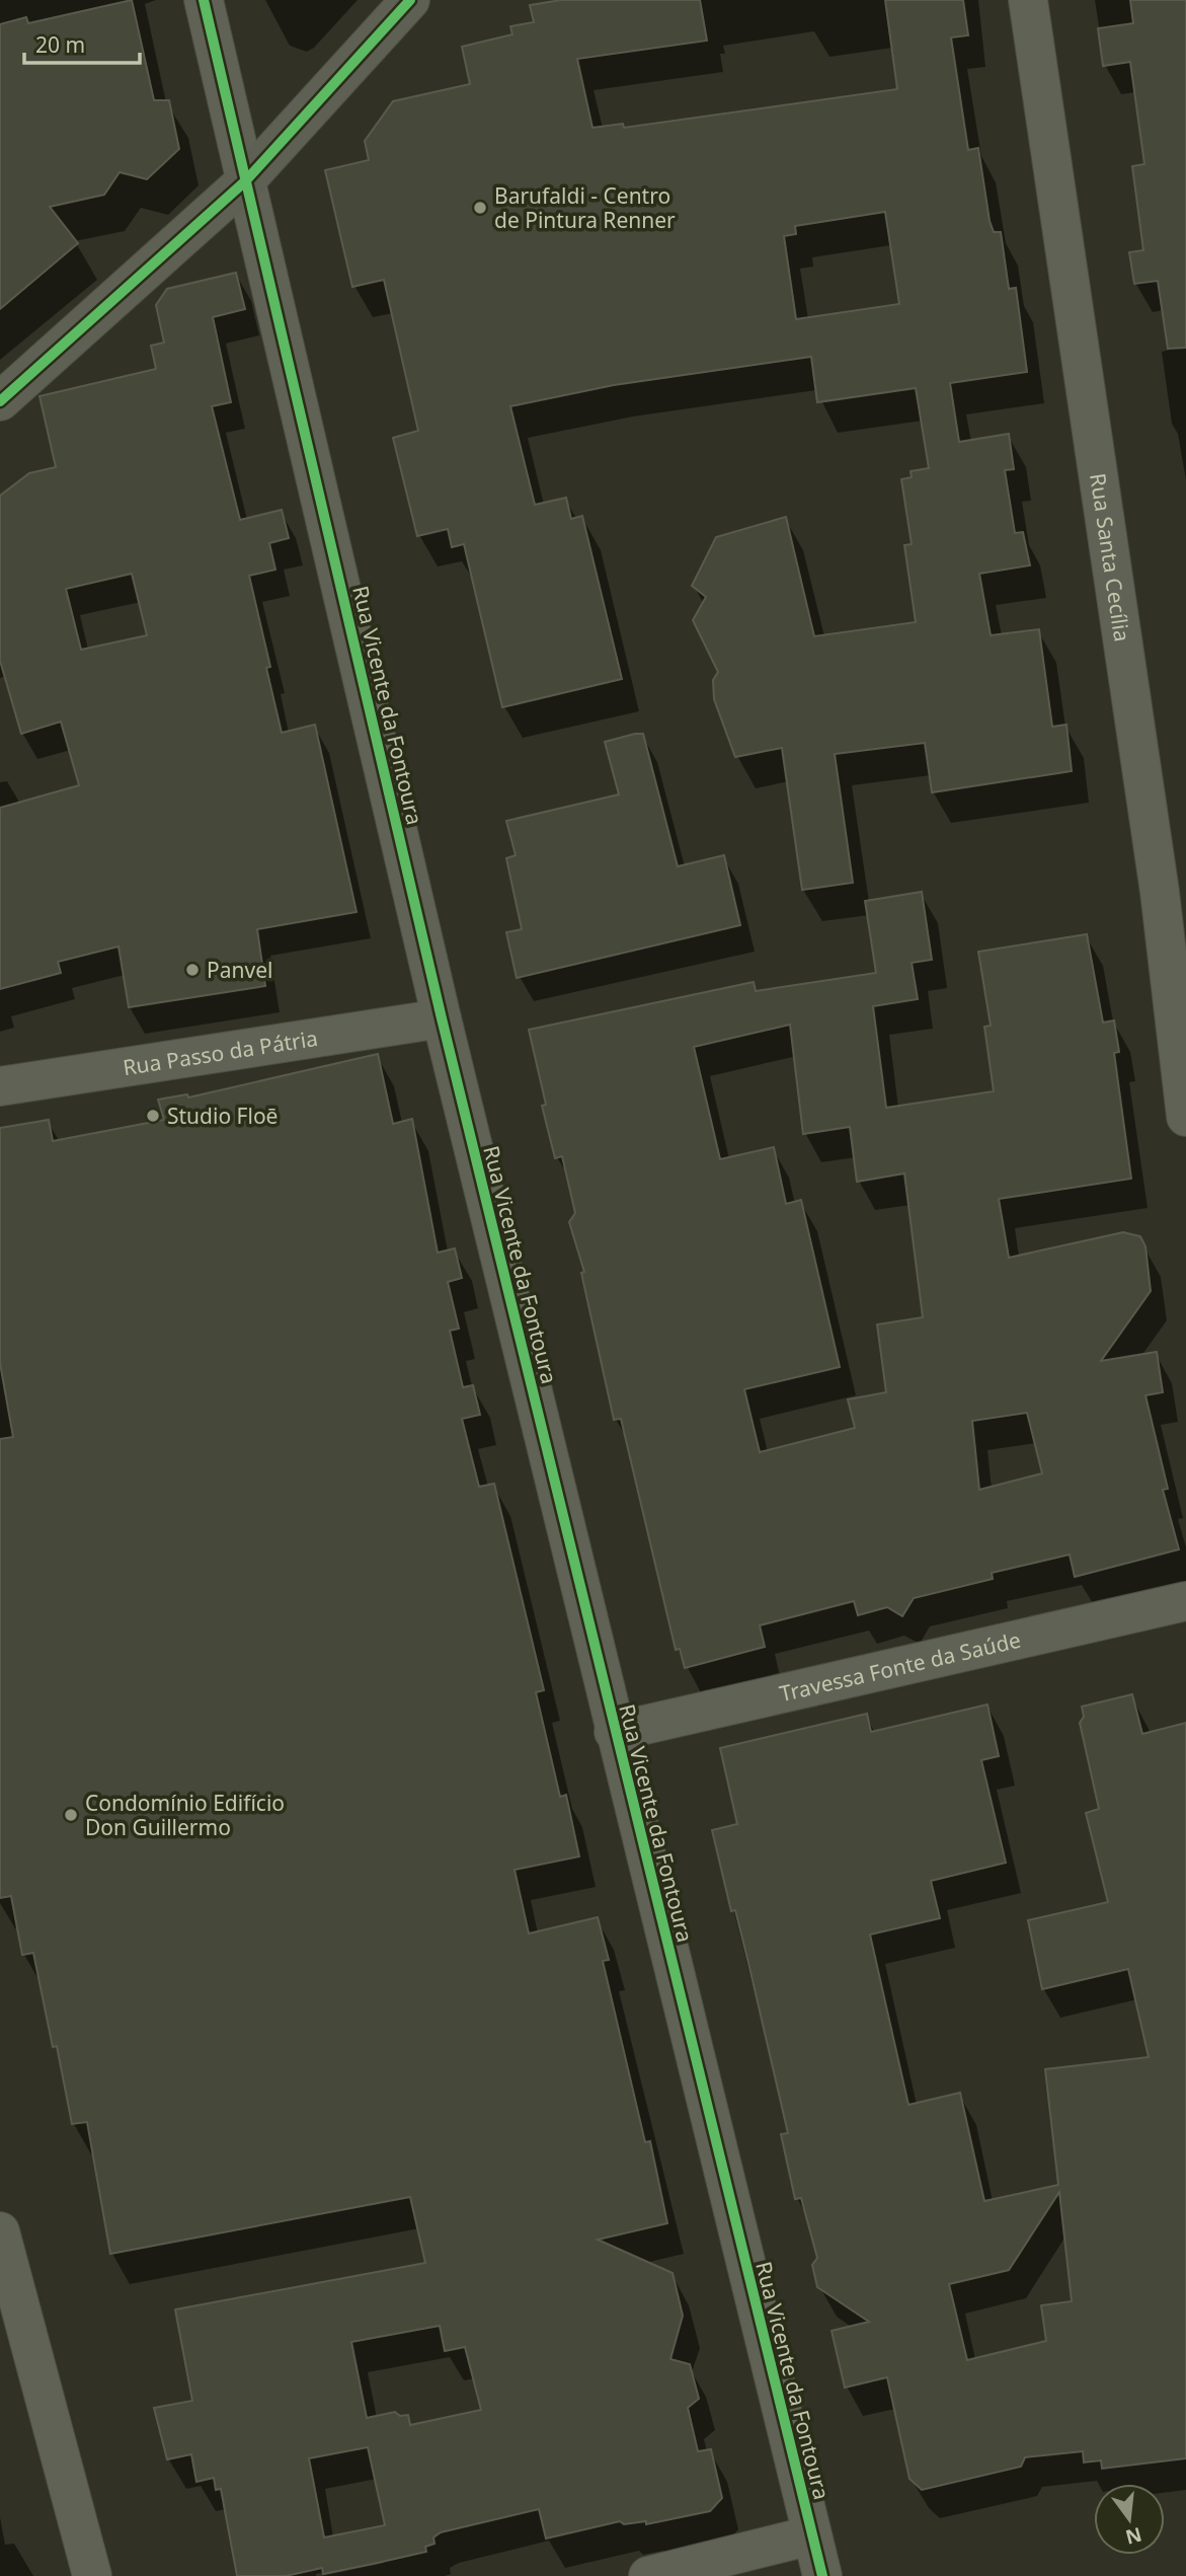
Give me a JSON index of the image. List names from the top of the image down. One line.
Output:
{"streets":{"street":["Rua Santa Cecília","Rua Vicente da Fontoura","Rua Passo da Pátria","Travessa Fonte da Saúde"]},"crossings":[["Rua Vicente da Fontoura","Rua Passo da Pátria"],["Rua Vicente da Fontoura","Travessa Fonte da Saúde"]],"places":["Barufaldi - Centro de Pintura Renner","Panvel","Studio Floē","Condomínio Edifício Don Guillermo"],"scale_bar":"20 m","north":"bottom"}
